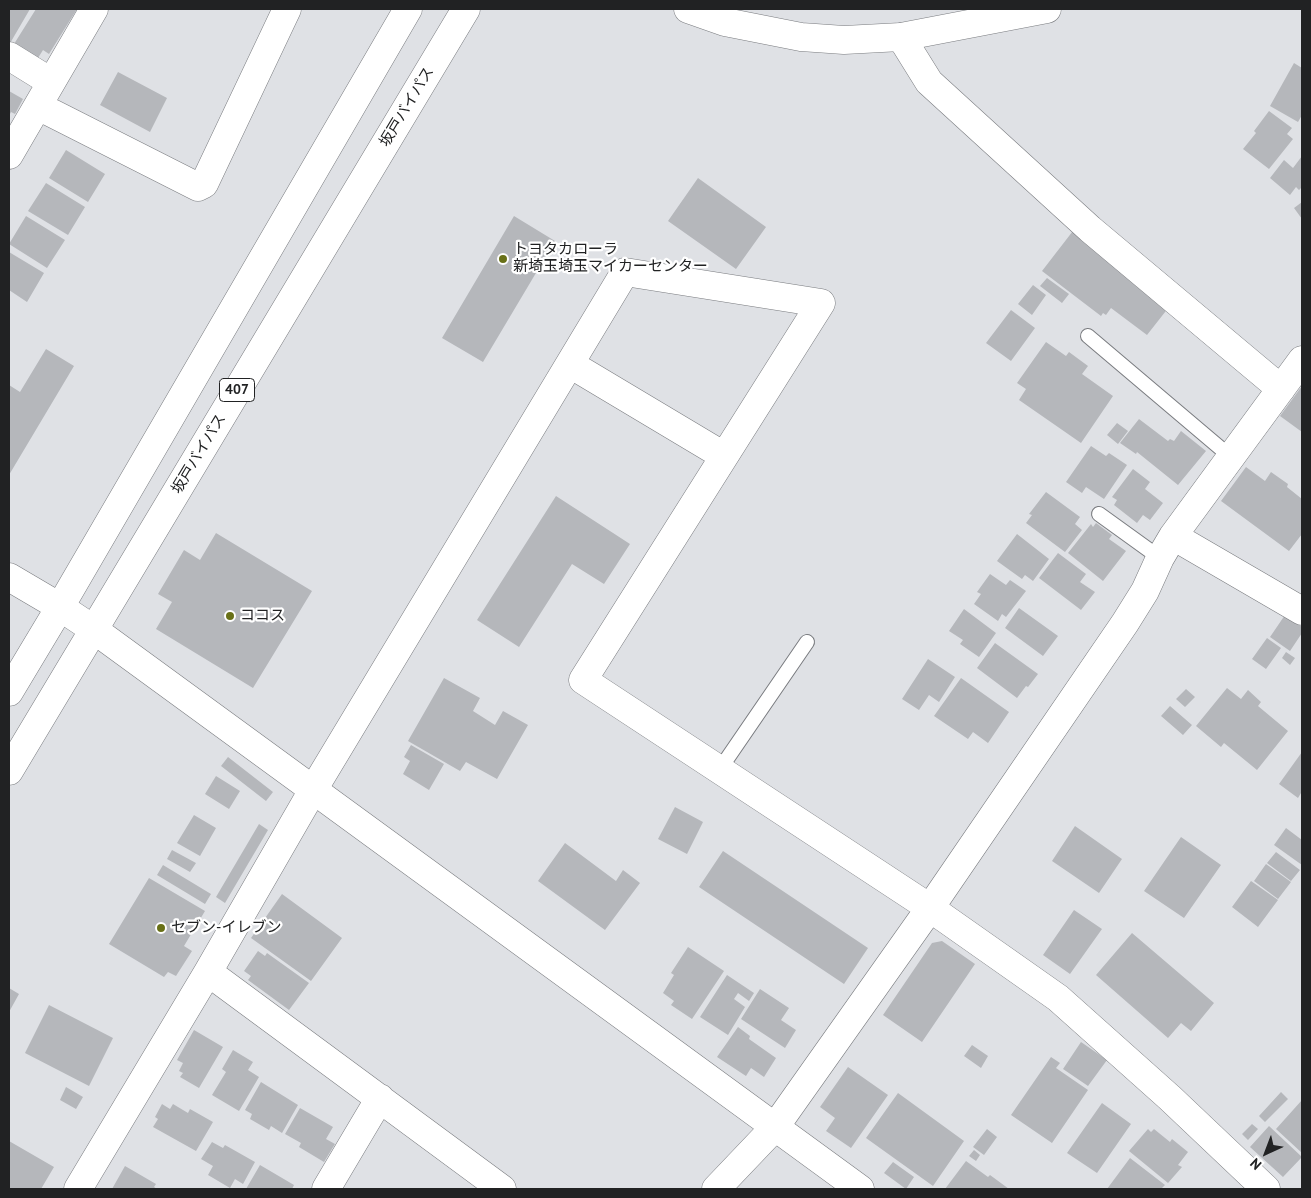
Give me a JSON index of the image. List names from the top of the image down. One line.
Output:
{"streets":{"main road":["坂戸バイパス","407"]},"places":["トヨタカローラ 新埼玉埼玉マイカーセンター","ココス","セブン-イレブン"],"north":"bottom left"}
